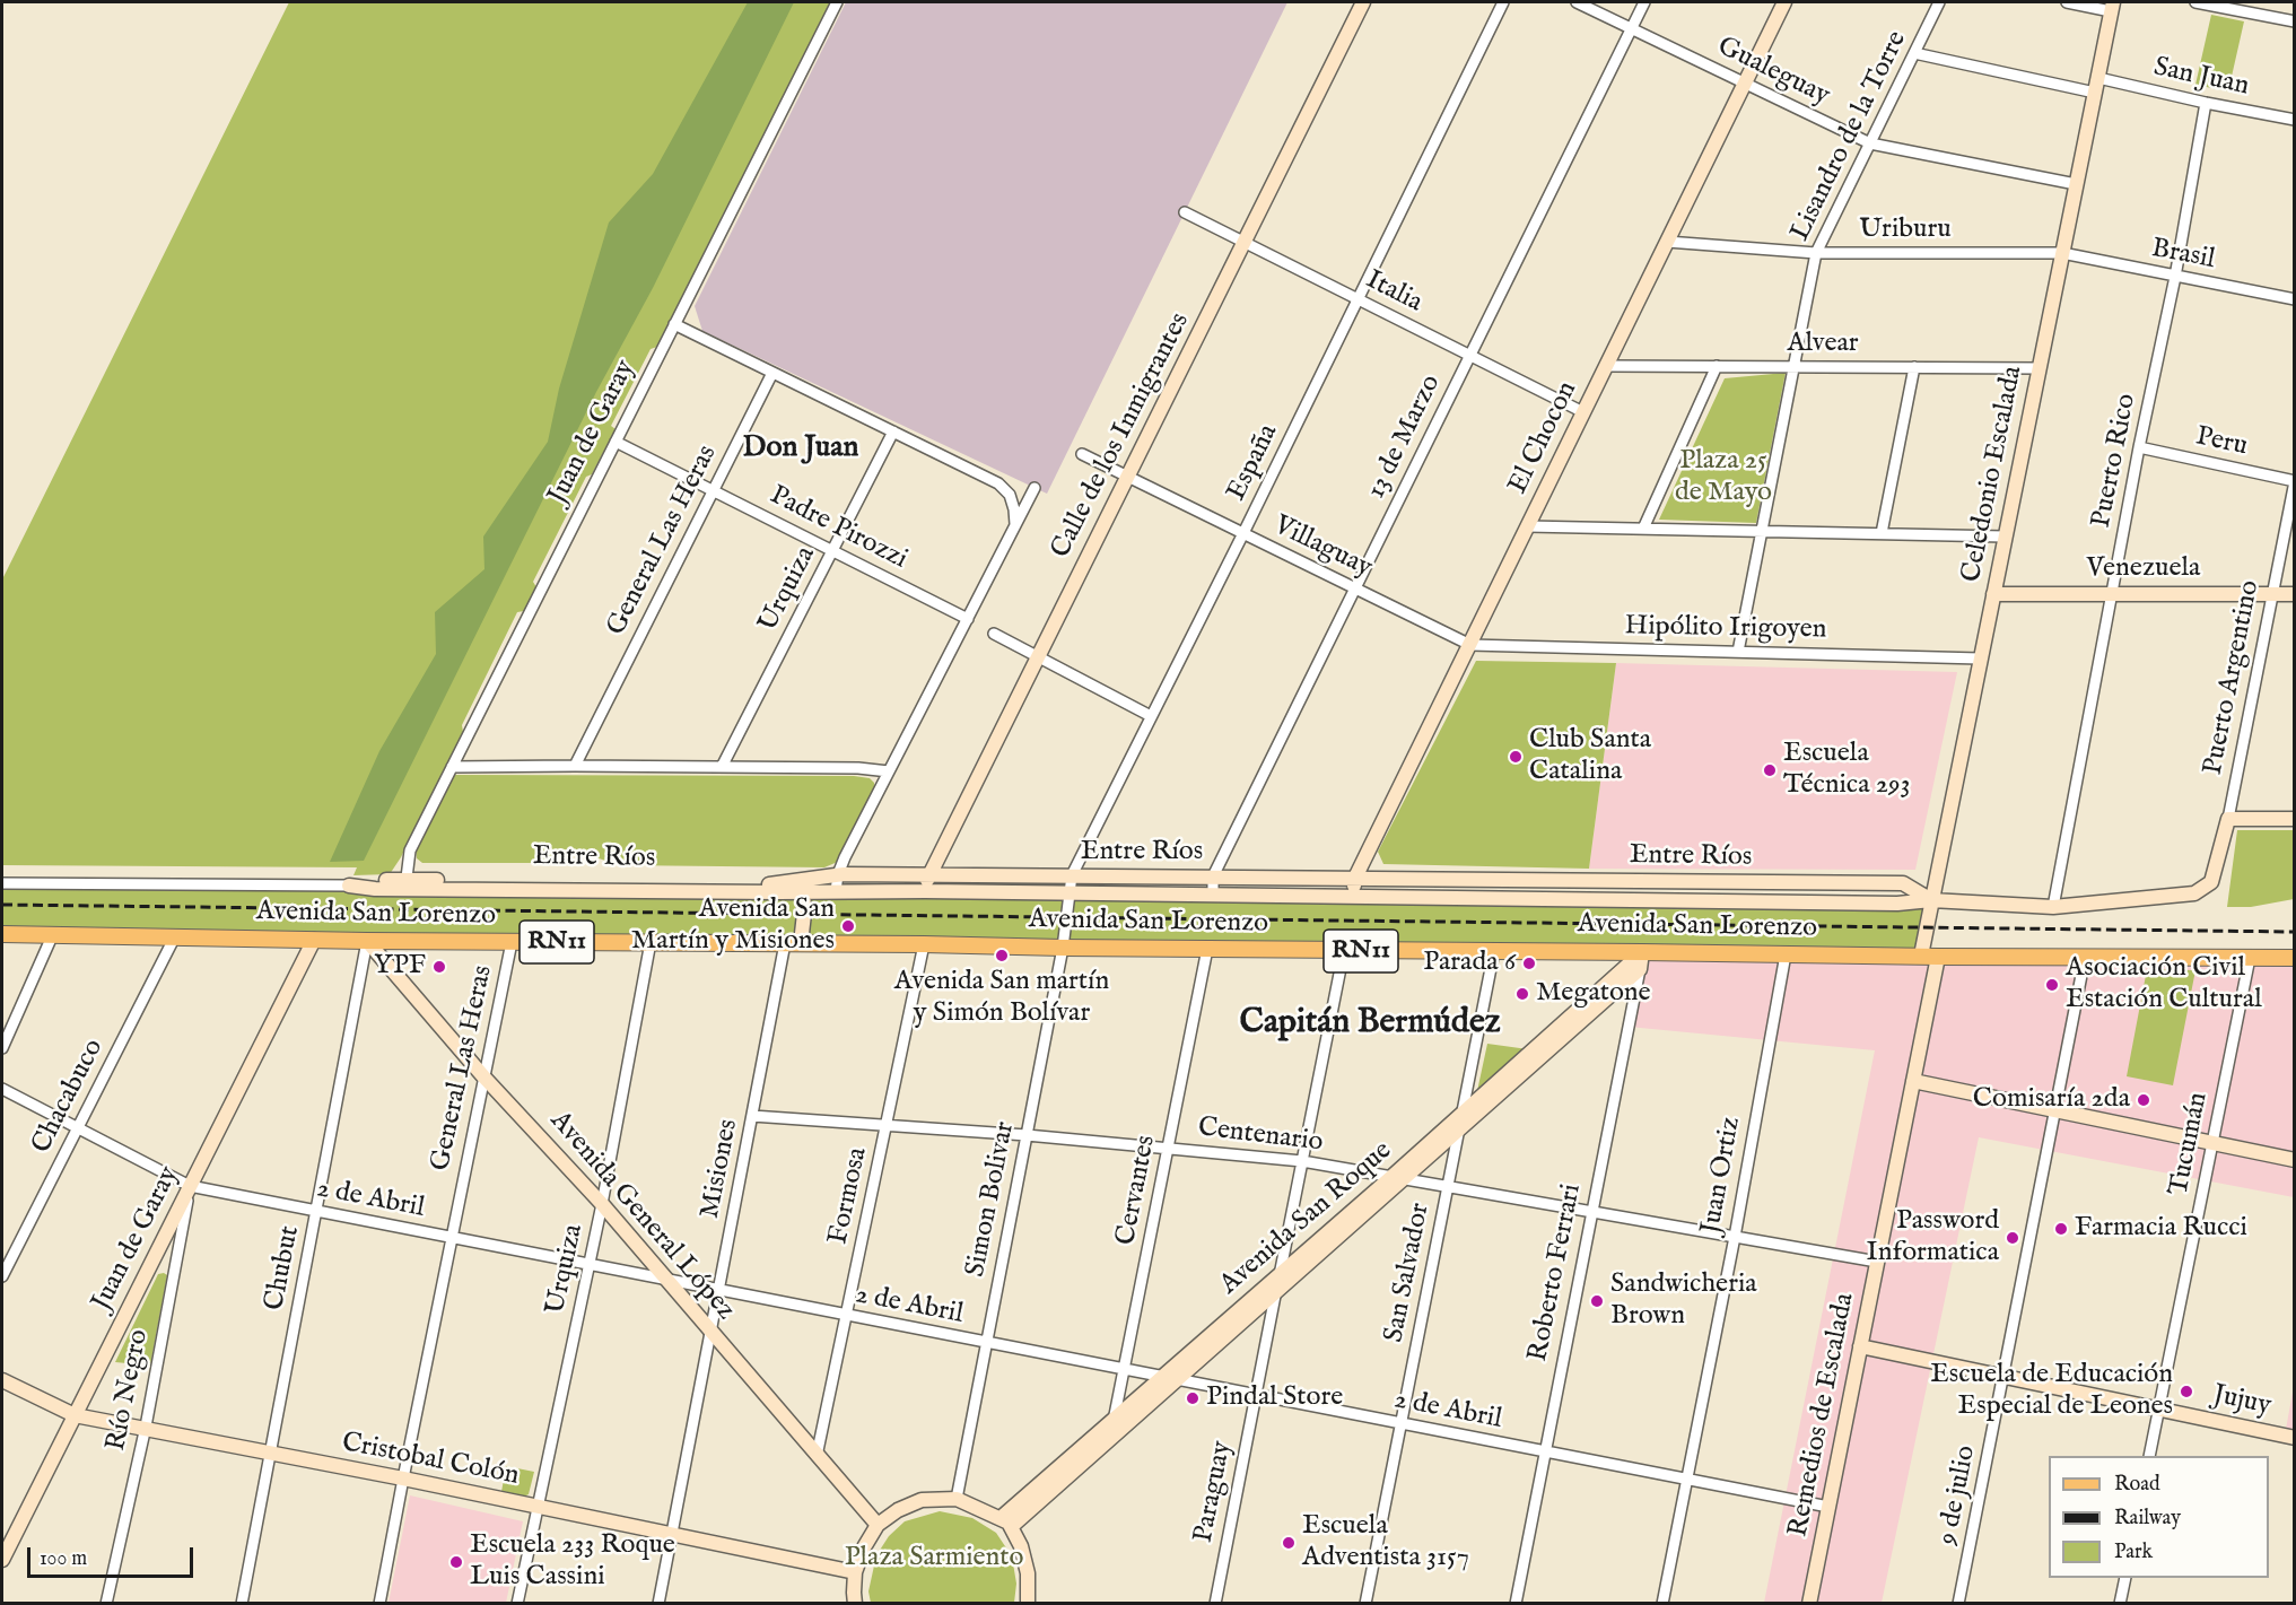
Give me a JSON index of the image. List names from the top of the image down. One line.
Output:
{"streets":{"main road":["Avenida San Lorenzo","RN11"],"street":["Gualeguay","San Juan","Lisandro de la Torre","Uriburu","Brasil","Italia","Alvear","Juan de Garay","Calle de los Inmigrantes","13 de Marzo","El Chocon","Peru","Puerto Rico","España","Celedonio Escalada","Padre Pirozzi","General Las Heras","Villaguay","Venezuela","Urquiza","Hipólito Irigoyen","Puerto Argentino","Entre Ríos","Chacabuco","Centenario","Tucumán","Misiones","Juan Ortiz","Cervantes","Formosa","2 de Abril","Simon Bolivar","Avenida General López","Avenida San Roque","Chubut","San Salvador","Roberto Ferrari","Río Negro","Jujuy","Remedios de Escalada","Cristobal Colón","Paraguay","9 de julio"]},"crossings":[["Gualeguay","Lisandro de la Torre"],["Gualeguay","13 de Marzo"],["Gualeguay","El Chocon"],["Gualeguay","Celedonio Escalada"],["San Juan","Puerto Rico"],["San Juan","Celedonio Escalada"],["Lisandro de la Torre","Uriburu"],["Lisandro de la Torre","Alvear"],["Lisandro de la Torre","Hipólito Irigoyen"],["Uriburu","Brasil"],["Uriburu","El Chocon"],["Uriburu","Celedonio Escalada"],["Brasil","Puerto Rico"],["Brasil","Celedonio Escalada"],["Italia","Calle de los Inmigrantes"],["Italia","13 de Marzo"],["Italia","El Chocon"],["Italia","España"],["Alvear","El Chocon"],["Alvear","Celedonio Escalada"],["Juan de Garay","Padre Pirozzi"],["Juan de Garay","Entre Ríos"],["Juan de Garay","Avenida San Lorenzo"],["Juan de Garay","2 de Abril"],["Juan de Garay","Río Negro"],["Juan de Garay","Cristobal Colón"],["Calle de los Inmigrantes","Villaguay"],["Calle de los Inmigrantes","Entre Ríos"],["13 de Marzo","Villaguay"],["13 de Marzo","Entre Ríos"],["El Chocon","Villaguay"],["El Chocon","Hipólito Irigoyen"],["El Chocon","Entre Ríos"],["Peru","Puerto Rico"],["Peru","Puerto Argentino"],["Puerto Rico","Venezuela"],["Puerto Rico","Entre Ríos"],["España","Villaguay"],["España","Entre Ríos"],["España","Avenida San Lorenzo"],["España","Simon Bolivar"],["Celedonio Escalada","Venezuela"],["Celedonio Escalada","Hipólito Irigoyen"],["Celedonio Escalada","Entre Ríos"],["Celedonio Escalada","Avenida San Lorenzo"],["Padre Pirozzi","General Las Heras"],["Padre Pirozzi","Urquiza"],["General Las Heras","Avenida San Lorenzo"],["General Las Heras","2 de Abril"],["General Las Heras","Avenida General López"],["General Las Heras","Cristobal Colón"],["Villaguay","Hipólito Irigoyen"],["Venezuela","Puerto Argentino"],["Urquiza","Avenida San Lorenzo"],["Urquiza","2 de Abril"],["Urquiza","Avenida General López"],["Urquiza","Cristobal Colón"],["Puerto Argentino","Entre Ríos"],["Avenida San Lorenzo","Chacabuco"],["Avenida San Lorenzo","Tucumán"],["Avenida San Lorenzo","Misiones"],["Avenida San Lorenzo","Juan Ortiz"],["Avenida San Lorenzo","Cervantes"],["Avenida San Lorenzo","Formosa"],["Avenida San Lorenzo","Simon Bolivar"],["Avenida San Lorenzo","Avenida General López"],["Avenida San Lorenzo","Avenida San Roque"],["Avenida San Lorenzo","Chubut"],["Avenida San Lorenzo","San Salvador"],["Avenida San Lorenzo","Roberto Ferrari"],["Avenida San Lorenzo","Remedios de Escalada"],["Avenida San Lorenzo","Paraguay"],["Avenida San Lorenzo","9 de julio"],["Chacabuco","2 de Abril"],["Centenario","Misiones"],["Centenario","Juan Ortiz"],["Centenario","Cervantes"],["Centenario","Formosa"],["Centenario","Simon Bolivar"],["Centenario","Avenida San Roque"],["Centenario","San Salvador"],["Centenario","Roberto Ferrari"],["Centenario","Remedios de Escalada"],["Centenario","Paraguay"],["Tucumán","Jujuy"],["Misiones","2 de Abril"],["Misiones","Avenida General López"],["Misiones","Cristobal Colón"],["Juan Ortiz","2 de Abril"],["Cervantes","2 de Abril"],["Cervantes","Avenida San Roque"],["Formosa","2 de Abril"],["Formosa","Avenida General López"],["2 de Abril","Simon Bolivar"],["2 de Abril","Avenida General López"],["2 de Abril","Avenida San Roque"],["2 de Abril","Chubut"],["2 de Abril","San Salvador"],["2 de Abril","Roberto Ferrari"],["2 de Abril","Río Negro"],["2 de Abril","Remedios de Escalada"],["2 de Abril","Paraguay"],["Avenida General López","Chubut"],["Avenida San Roque","San Salvador"],["Avenida San Roque","Roberto Ferrari"],["Avenida San Roque","Paraguay"],["Chubut","Cristobal Colón"],["Río Negro","Cristobal Colón"],["Jujuy","Remedios de Escalada"],["Jujuy","9 de julio"]],"districts":["Don Juan","Capitán Bermúdez"],"parks":["Plaza 25 de Mayo","Plaza Sarmiento"],"places":["Club Santa Catalina","Escuela Técnica 293","Avenida San Martín y Misiones","Avenida San martín y Simón Bolívar","Parada 6","YPF","Asociación Civil Estación Cultural","Megatone","Comisaría 2da","Farmacia Rucci","Password Informatica","Sandwicheria Brown","Escuela de Educación Especial de Leones","Pindal Store","Escuela Adventista 3157","Escuela 233 Roque Luis Cassini"],"legend":["Road","Railway","Park"],"scale_bar":"100 m"}
